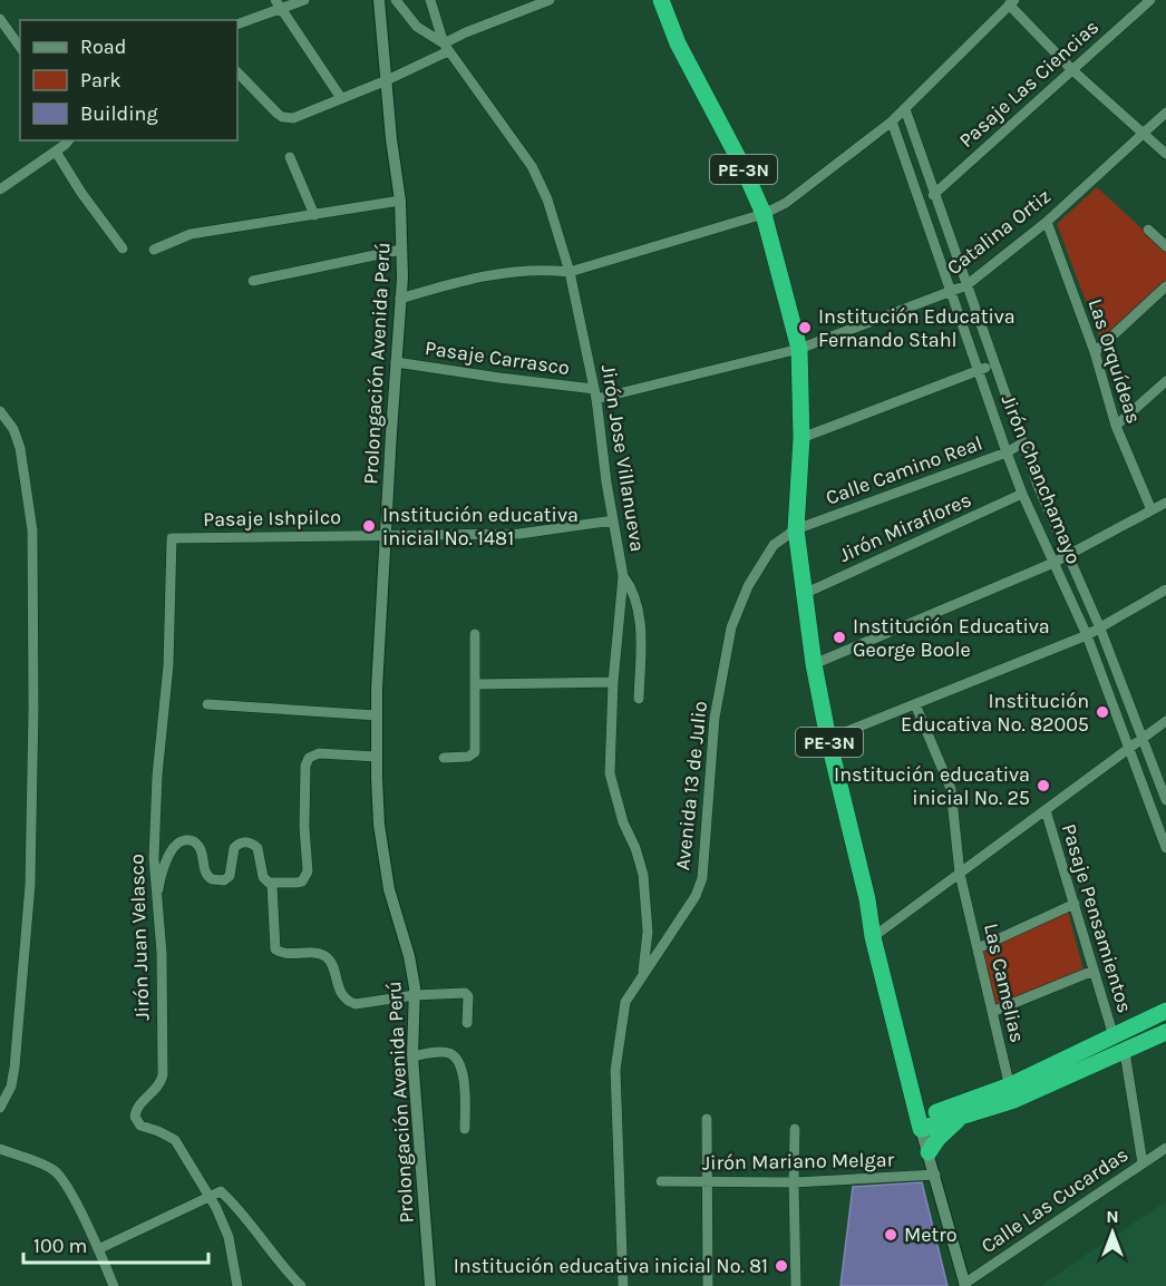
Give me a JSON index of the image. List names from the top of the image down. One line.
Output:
{"streets":{"highway":["PE-3N"],"street":["Pasaje Las Ciencias","Catalina Ortiz","Pasaje Carrasco","Las Orquídeas","Prolongación Avenida Perú","Jirón Jose Villanueva","Calle Camino Real","Jirón Chanchamayo","Pasaje Ishpilco","Jirón Miraflores","Avenida 13 de Julio","Pasaje Pensamientos","Jirón Juan Velasco","Las Camelias","Jirón Mariano Melgar","Calle Las Cucardas"]},"crossings":[["Pasaje Las Ciencias","Jirón Chanchamayo"],["PE-3N","Catalina Ortiz"],["PE-3N","Calle Camino Real"],["PE-3N","Jirón Miraflores"],["PE-3N","Avenida 13 de Julio"],["Catalina Ortiz","Pasaje Carrasco"],["Catalina Ortiz","Las Orquídeas"],["Catalina Ortiz","Jirón Jose Villanueva"],["Catalina Ortiz","Jirón Chanchamayo"],["Pasaje Carrasco","Prolongación Avenida Perú"],["Pasaje Carrasco","Jirón Jose Villanueva"],["Prolongación Avenida Perú","Pasaje Ishpilco"],["Jirón Jose Villanueva","Pasaje Ishpilco"],["Jirón Jose Villanueva","Avenida 13 de Julio"],["Calle Camino Real","Jirón Chanchamayo"],["Calle Camino Real","Avenida 13 de Julio"],["Jirón Chanchamayo","Jirón Miraflores"],["Pasaje Ishpilco","Jirón Juan Velasco"]],"places":["Institución Educativa Fernando Stahl","Institución educativa inicial No. 1481","Institución Educativa George Boole","Institución Educativa No. 82005","Institución educativa inicial No. 25","Metro","Institución educativa inicial No. 81"],"legend":["Road","Park","Building"],"scale_bar":"100 m","north":"top"}
